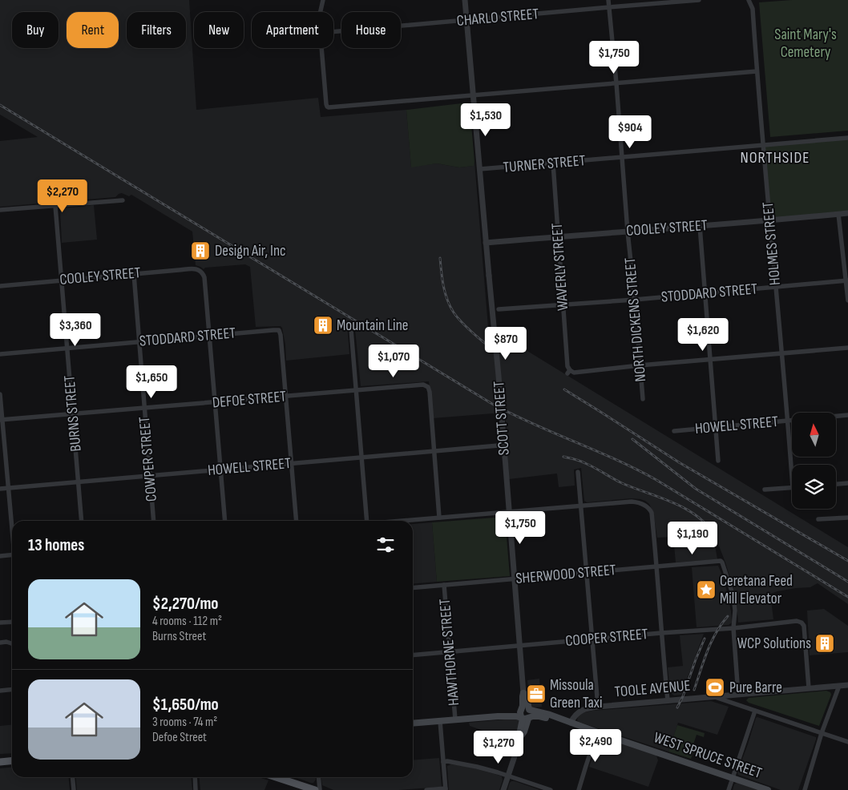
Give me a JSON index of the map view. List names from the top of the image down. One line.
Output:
{"streets":{"main road":["WEST SPRUCE STREET"],"street":["CHARLO STREET","TURNER STREET","COOLEY STREET","HOLMES STREET","WAVERLY STREET","STODDARD STREET","NORTH DICKENS STREET","DEFOE STREET","BURNS STREET","SCOTT STREET","HOWELL STREET","COWPER STREET","SHERWOOD STREET","COOPER STREET","HAWTHORNE STREET","TOOLE AVENUE"]},"crossings":[["CHARLO STREET","NORTH DICKENS STREET"],["CHARLO STREET","SCOTT STREET"],["TURNER STREET","HOLMES STREET"],["TURNER STREET","WAVERLY STREET"],["TURNER STREET","NORTH DICKENS STREET"],["TURNER STREET","SCOTT STREET"],["COOLEY STREET","HOLMES STREET"],["COOLEY STREET","WAVERLY STREET"],["COOLEY STREET","STODDARD STREET"],["COOLEY STREET","NORTH DICKENS STREET"],["COOLEY STREET","BURNS STREET"],["COOLEY STREET","SCOTT STREET"],["COOLEY STREET","COWPER STREET"],["HOLMES STREET","STODDARD STREET"],["HOLMES STREET","HOWELL STREET"],["WAVERLY STREET","STODDARD STREET"],["WAVERLY STREET","NORTH DICKENS STREET"],["STODDARD STREET","NORTH DICKENS STREET"],["STODDARD STREET","DEFOE STREET"],["STODDARD STREET","BURNS STREET"],["STODDARD STREET","COWPER STREET"],["DEFOE STREET","BURNS STREET"],["DEFOE STREET","HOWELL STREET"],["DEFOE STREET","COWPER STREET"],["BURNS STREET","HOWELL STREET"],["SCOTT STREET","HOWELL STREET"],["SCOTT STREET","SHERWOOD STREET"],["SCOTT STREET","COOPER STREET"],["HOWELL STREET","COWPER STREET"],["SHERWOOD STREET","COOPER STREET"],["SHERWOOD STREET","HAWTHORNE STREET"],["COOPER STREET","HAWTHORNE STREET"],["COOPER STREET","TOOLE AVENUE"],["TOOLE AVENUE","WEST SPRUCE STREET"]],"districts":["NORTHSIDE"],"parks":["Saint Mary's Cemetery"],"places":{"building":["Design Air, Inc","Mountain Line","WCP Solutions"],"place":["Ceretana Feed Mill Elevator"],"sports":["Pure Barre"],"office":["Missoula Green Taxi"]},"north":"top","page":{"chip":["Buy","Rent","Filters","New","Apartment","House"],"price":["$1,750","$1,530","$904","$2,270","$3,360","$1,620","$870","$1,070","$1,650","$1,750","$1,190","$2,490","$1,270"],"heading":"13 homes","list":[{"name":"$2,270/mo","note":"4 rooms · 112 m² · Burns Street"},{"name":"$1,650/mo","note":"3 rooms · 74 m² · Defoe Street"}]}}
